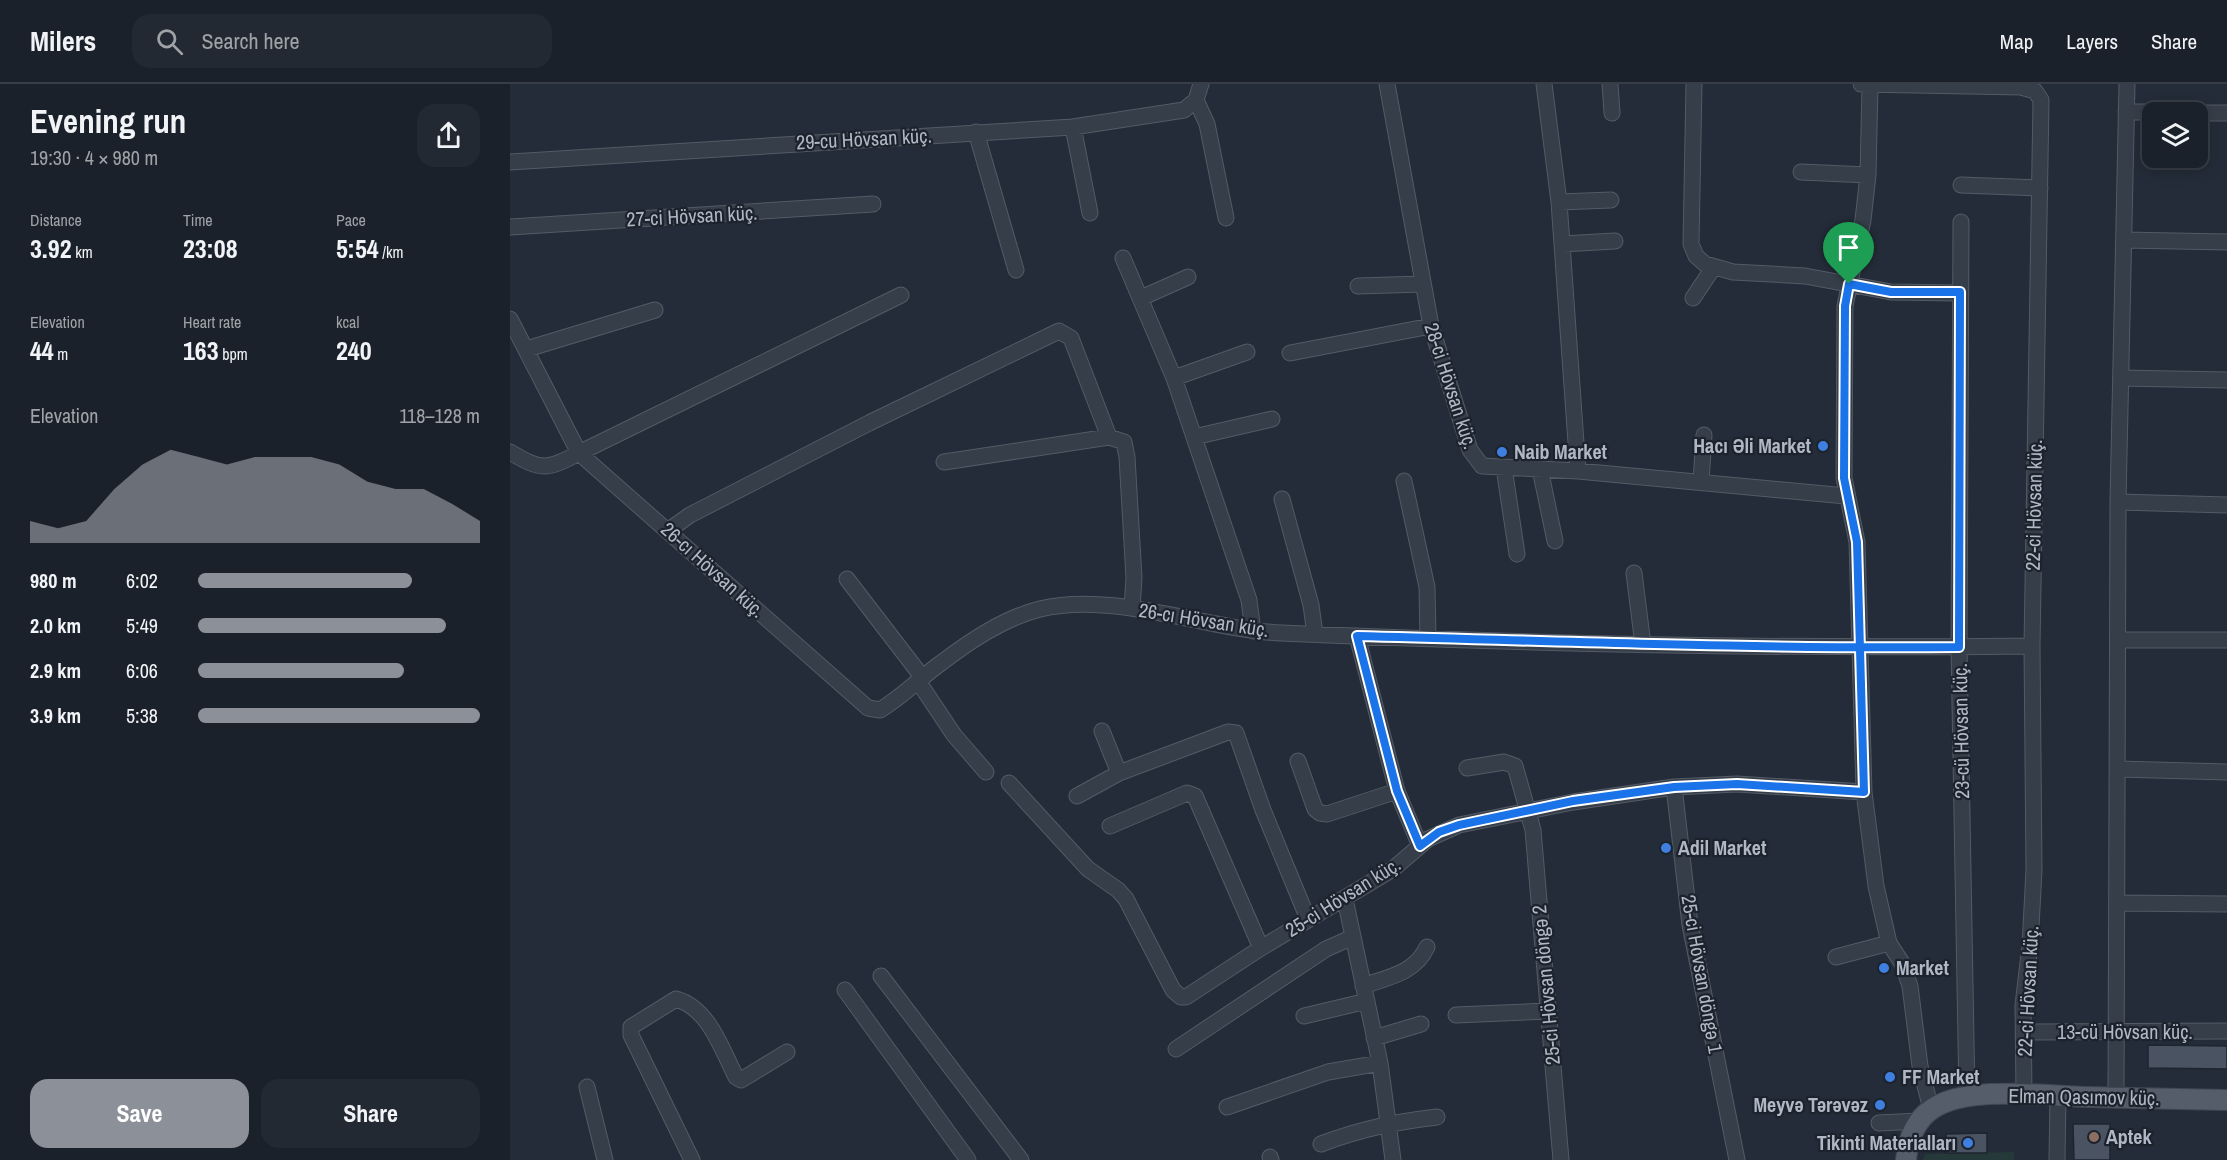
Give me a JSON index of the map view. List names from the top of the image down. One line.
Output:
{"streets":{"main road":["Elman Qasımov küç."],"street":["29-cu Hövsan küç.","27-ci Hövsan küç.","28-ci Hövsan küç.","22-ci Hövsan küç.","26-cı Hövsan küç.","23-cü Hövsan küç.","25-ci Hövsan küç.","25-ci Hövsan döngə 1","25-ci Hövsan döngə 2","13-cü Hövsan küç."]},"crossings":[["22-ci Hövsan küç.","26-cı Hövsan küç."],["22-ci Hövsan küç.","13-cü Hövsan küç."],["22-ci Hövsan küç.","Elman Qasımov küç."],["26-cı Hövsan küç.","23-cü Hövsan küç."],["23-cü Hövsan küç.","Elman Qasımov küç."],["25-ci Hövsan küç.","25-ci Hövsan döngə 1"],["25-ci Hövsan küç.","25-ci Hövsan döngə 2"]],"places":["Hacı Əli Market","Naib Market","Adil Market","Market","FF Market","Meyvə Tərəvəz","Aptek","Tikinti Materialları"],"page":{"header":"Milers","search":"Search here","nav":["Map","Layers","Share"],"heading":["Evening run","19:30 · 4 × 980 m"],"stats":[["Distance","3.92 km"],["Time","23:08"],["Pace","5:54 /km"],["Elevation","44 m"],["Heart rate","163 bpm"],["kcal","240"]],"chart":["Elevation","118–128 m"],"list":[{"name":"980 m","note":"6:02"},{"name":"2.0 km","note":"5:49"},{"name":"2.9 km","note":"6:06"},{"name":"3.9 km","note":"5:38"}],"buttons":["Save","Share"]}}
